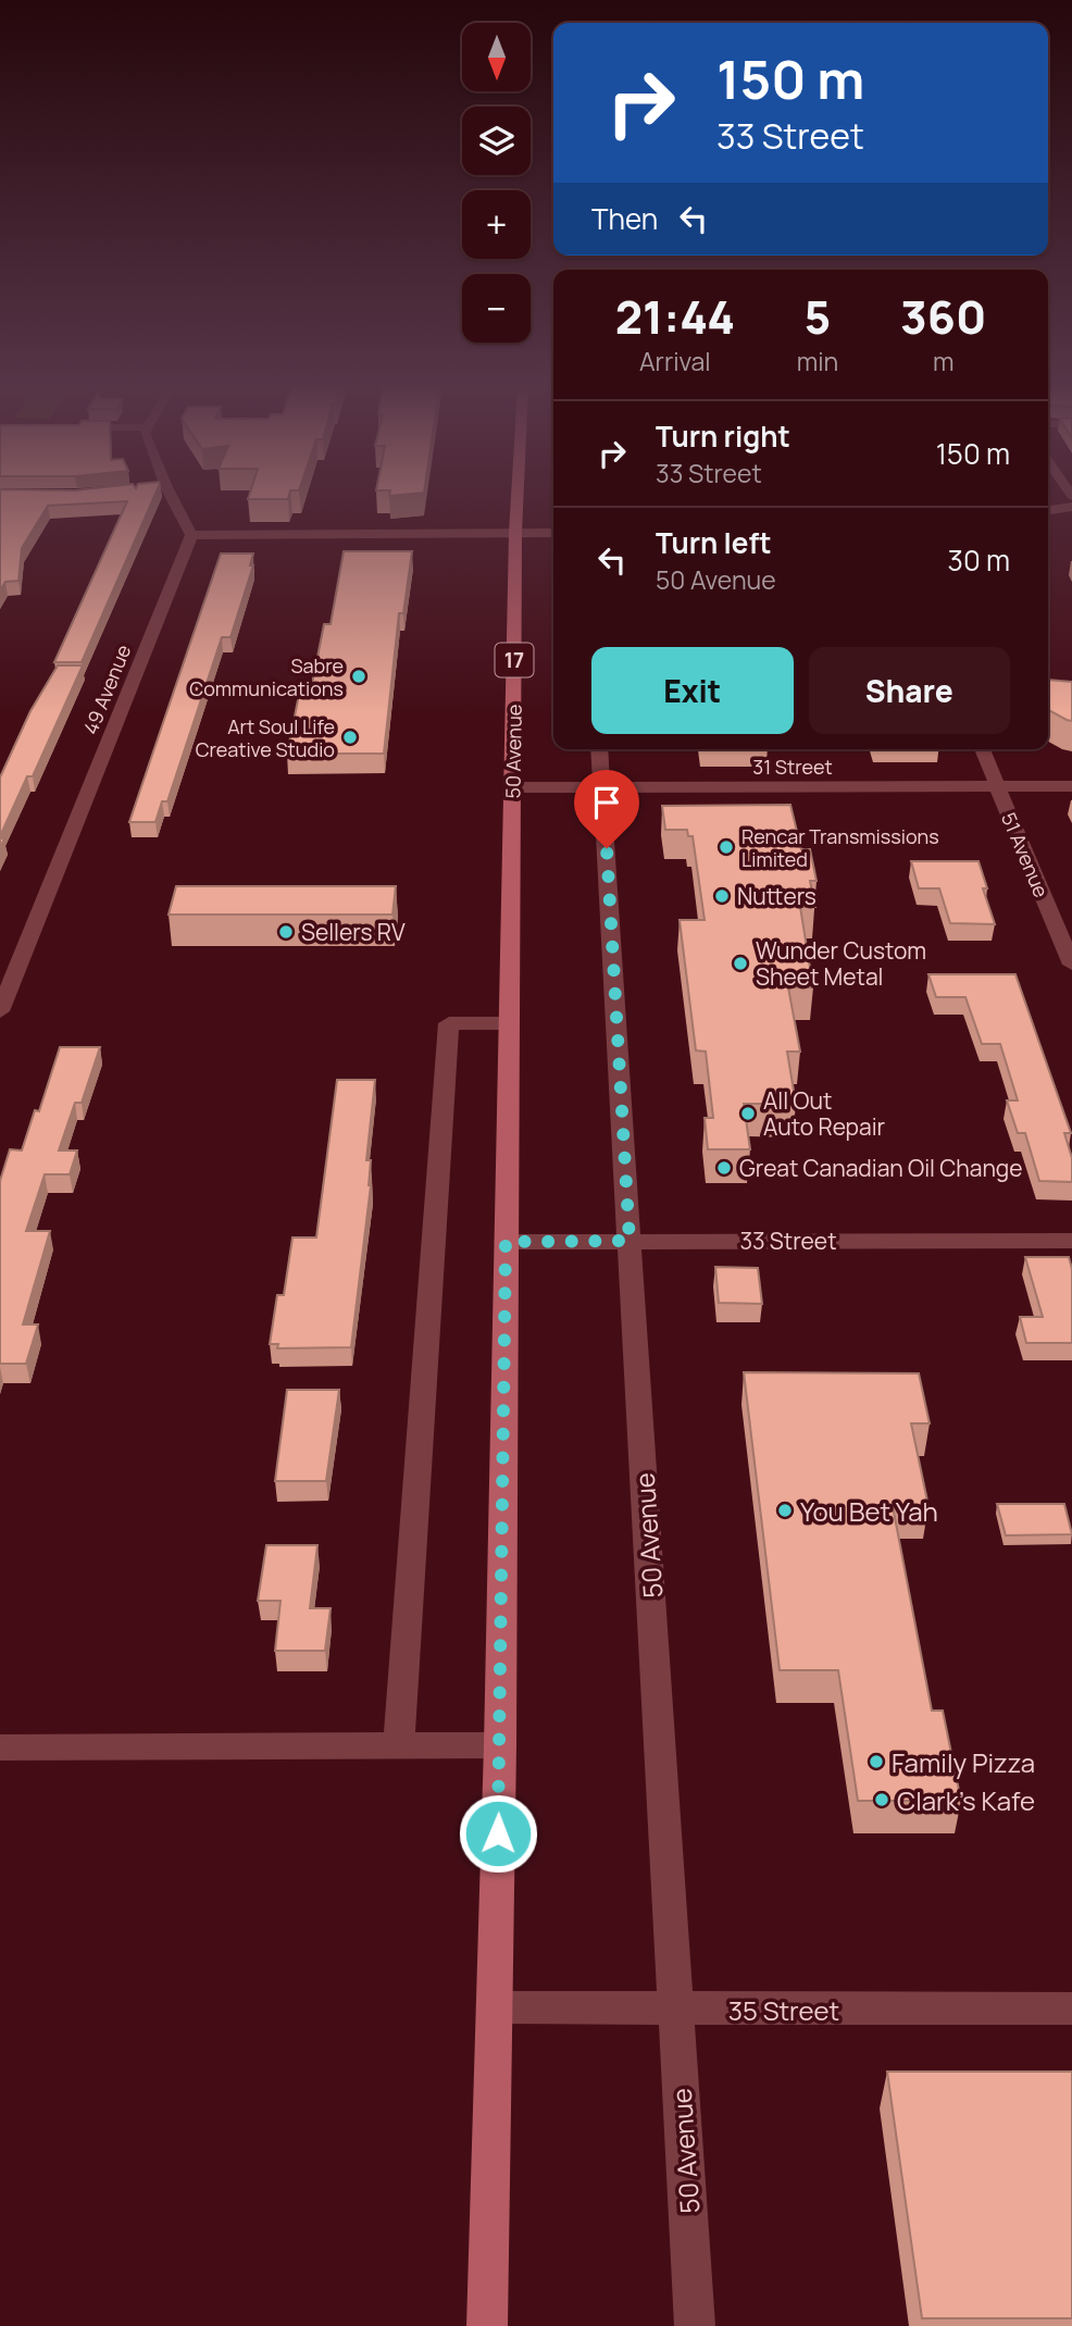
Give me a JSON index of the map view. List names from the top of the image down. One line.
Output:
{"streets":{"main road":["17","50 Avenue"],"street":["49 Avenue","31 Street","51 Avenue","33 Street","35 Street"]},"crossings":[["50 Avenue","31 Street"],["50 Avenue","33 Street"],["50 Avenue","35 Street"],["31 Street","51 Avenue"]],"places":["Sabre Communications","Art Soul Life Creative Studio","Rencar Transmissions Limited","Nutters","Sellers RV","Wunder Custom Sheet Metal","All Out Auto Repair","Great Canadian Oil Change","You Bet Yah","Family Pizza","Clark's Kafe"],"north":"bottom","page":{"map_buttons":["+","−"],"turn":["150 m","33 Street"],"then":"Then","eta":["21:44","Arrival","5","min","360","m"],"list":[{"name":"Turn right","note":"33 Street","value":"150 m"},{"name":"Turn left","note":"50 Avenue","value":"30 m"}],"buttons":["Exit","Share"]}}
